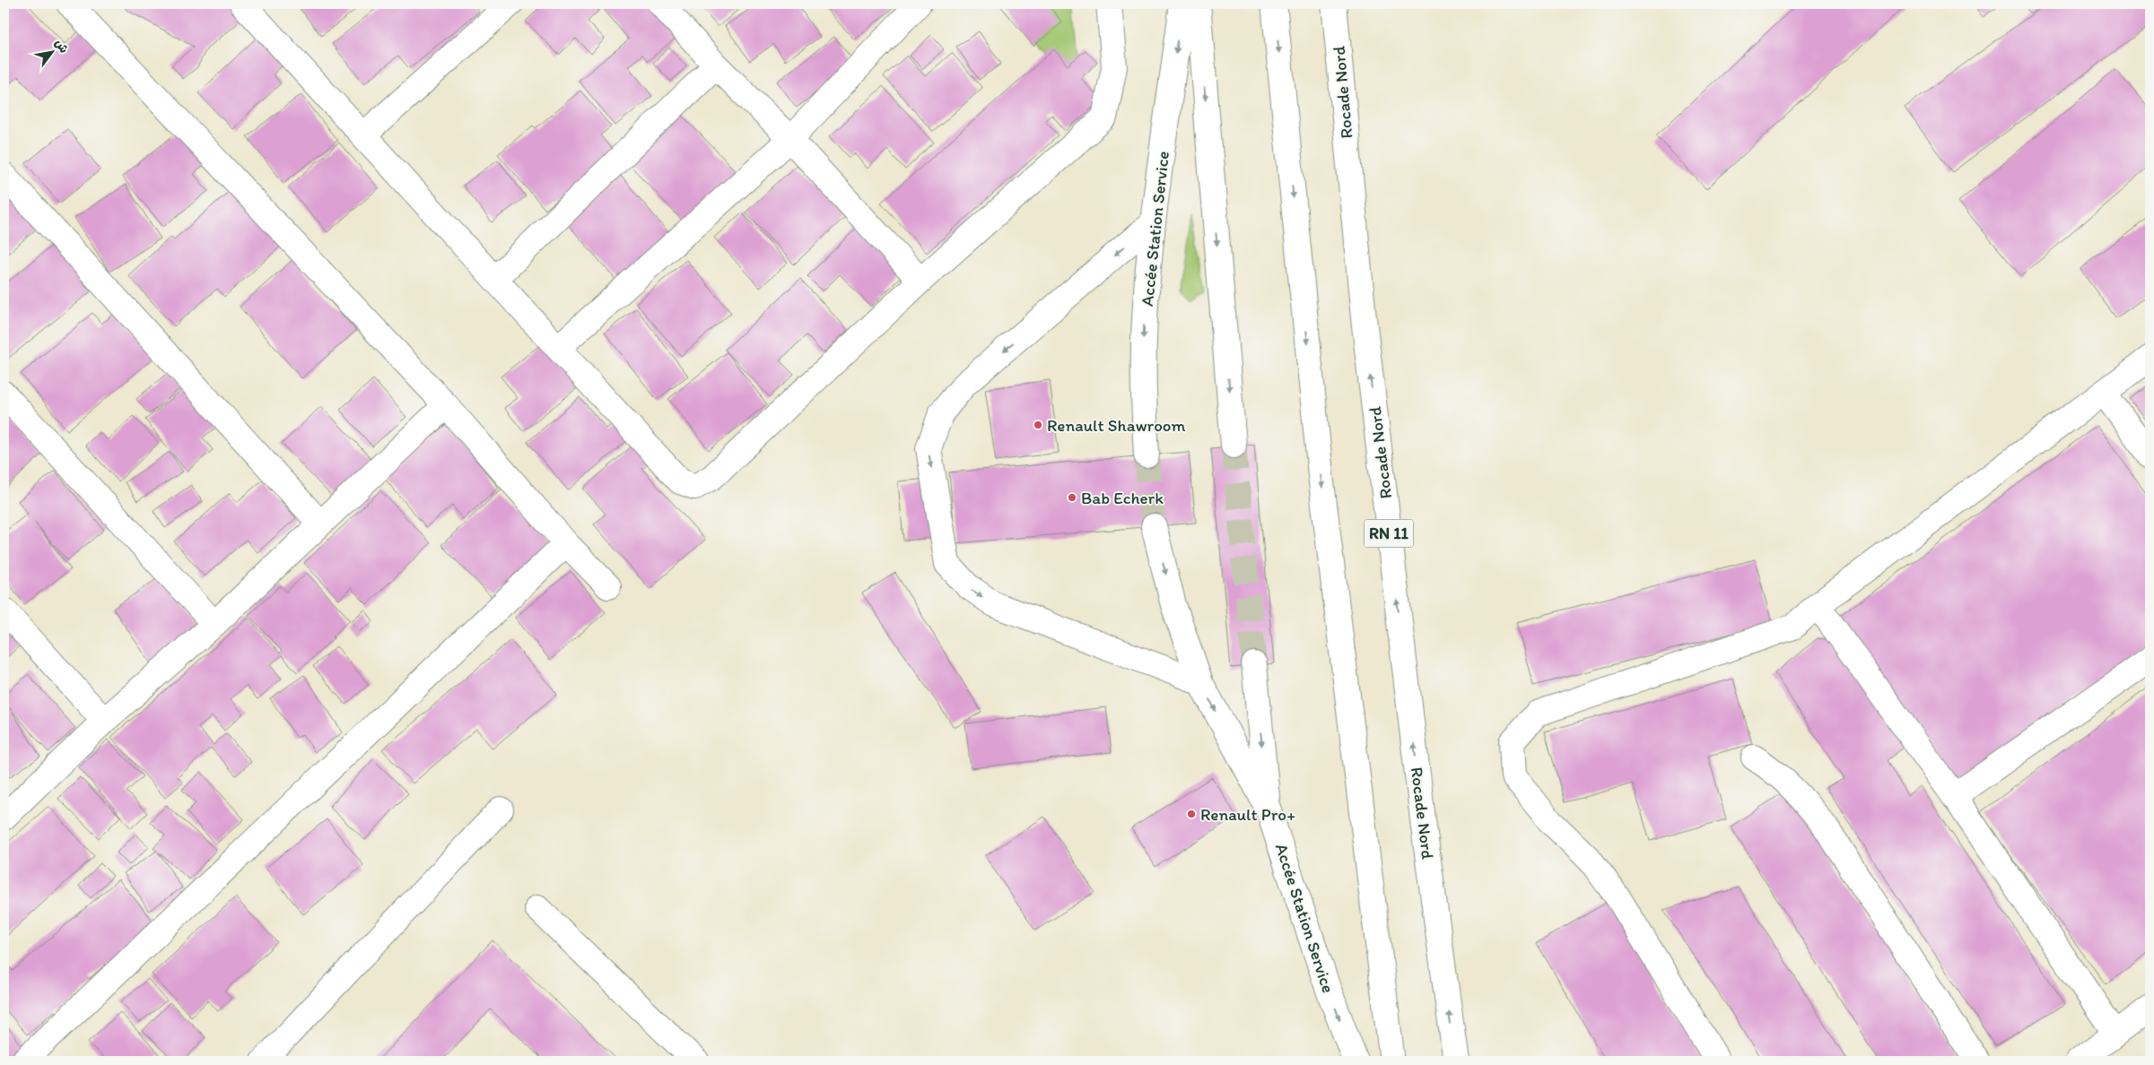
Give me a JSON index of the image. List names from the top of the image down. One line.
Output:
{"streets":{"main road":["Rocade Nord","Accée Station Service","RN 11"]},"places":["Renault Shawroom","Bab Echerk","Renault Pro+"],"north":"top right"}
